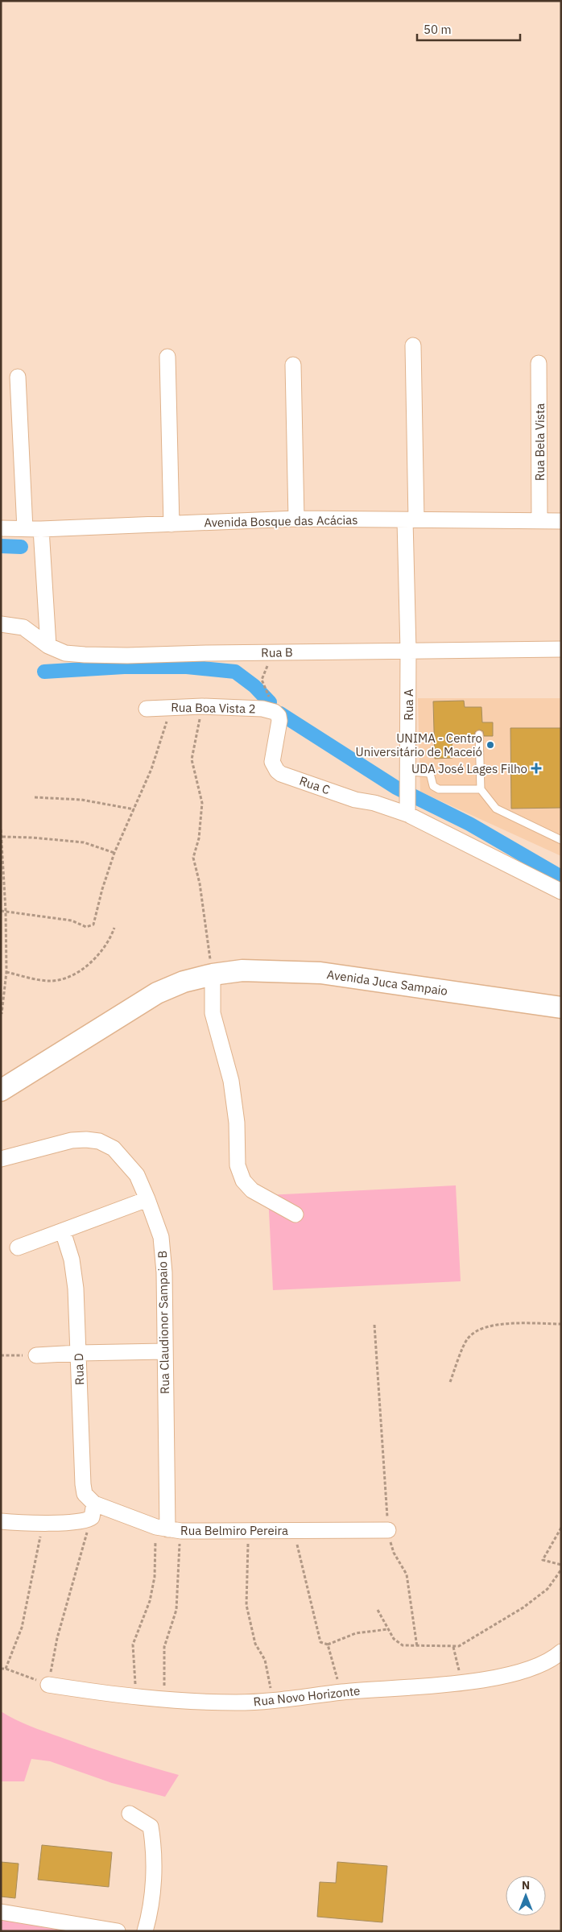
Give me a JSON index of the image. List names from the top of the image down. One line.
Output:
{"streets":{"main road":["Avenida Juca Sampaio"],"street":["Rua Bela Vista","Avenida Bosque das Acácias","Rua B","Rua A","Rua Boa Vista 2","Rua C","Rua Claudionor Sampaio B","Rua D","Rua Belmiro Pereira","Rua Novo Horizonte"]},"crossings":[["Rua Bela Vista","Avenida Bosque das Acácias"],["Avenida Bosque das Acácias","Rua A"],["Rua B","Rua A"],["Rua A","Rua C"],["Rua Boa Vista 2","Rua C"],["Rua Claudionor Sampaio B","Rua Belmiro Pereira"],["Rua D","Rua Belmiro Pereira"]],"places":{"other":["UNIMA - Centro Universitário de Maceió"],"health":["UDA José Lages Filho"]},"scale_bar":"50 m","north":"top"}
